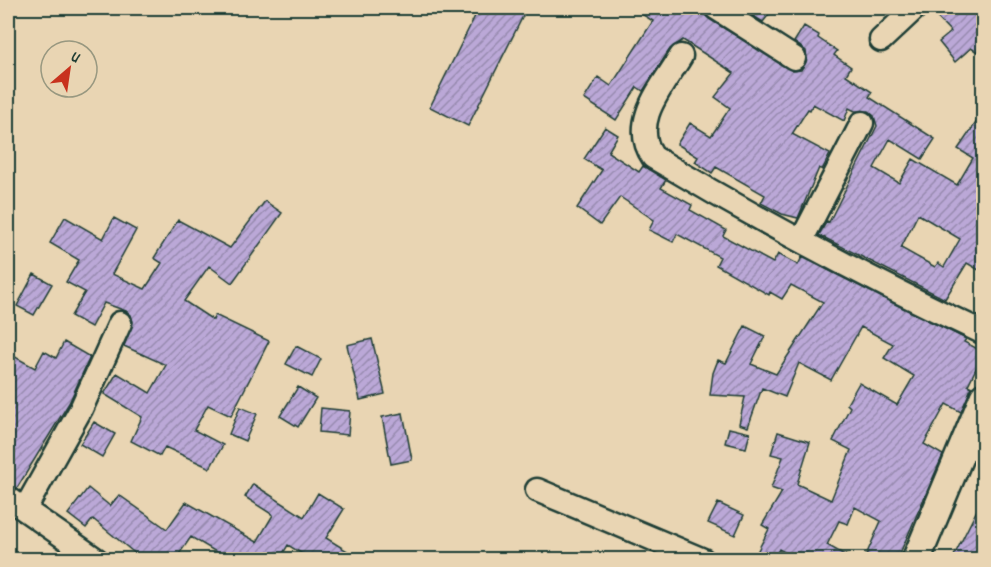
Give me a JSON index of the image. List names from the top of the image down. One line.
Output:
{"north":"top right"}
